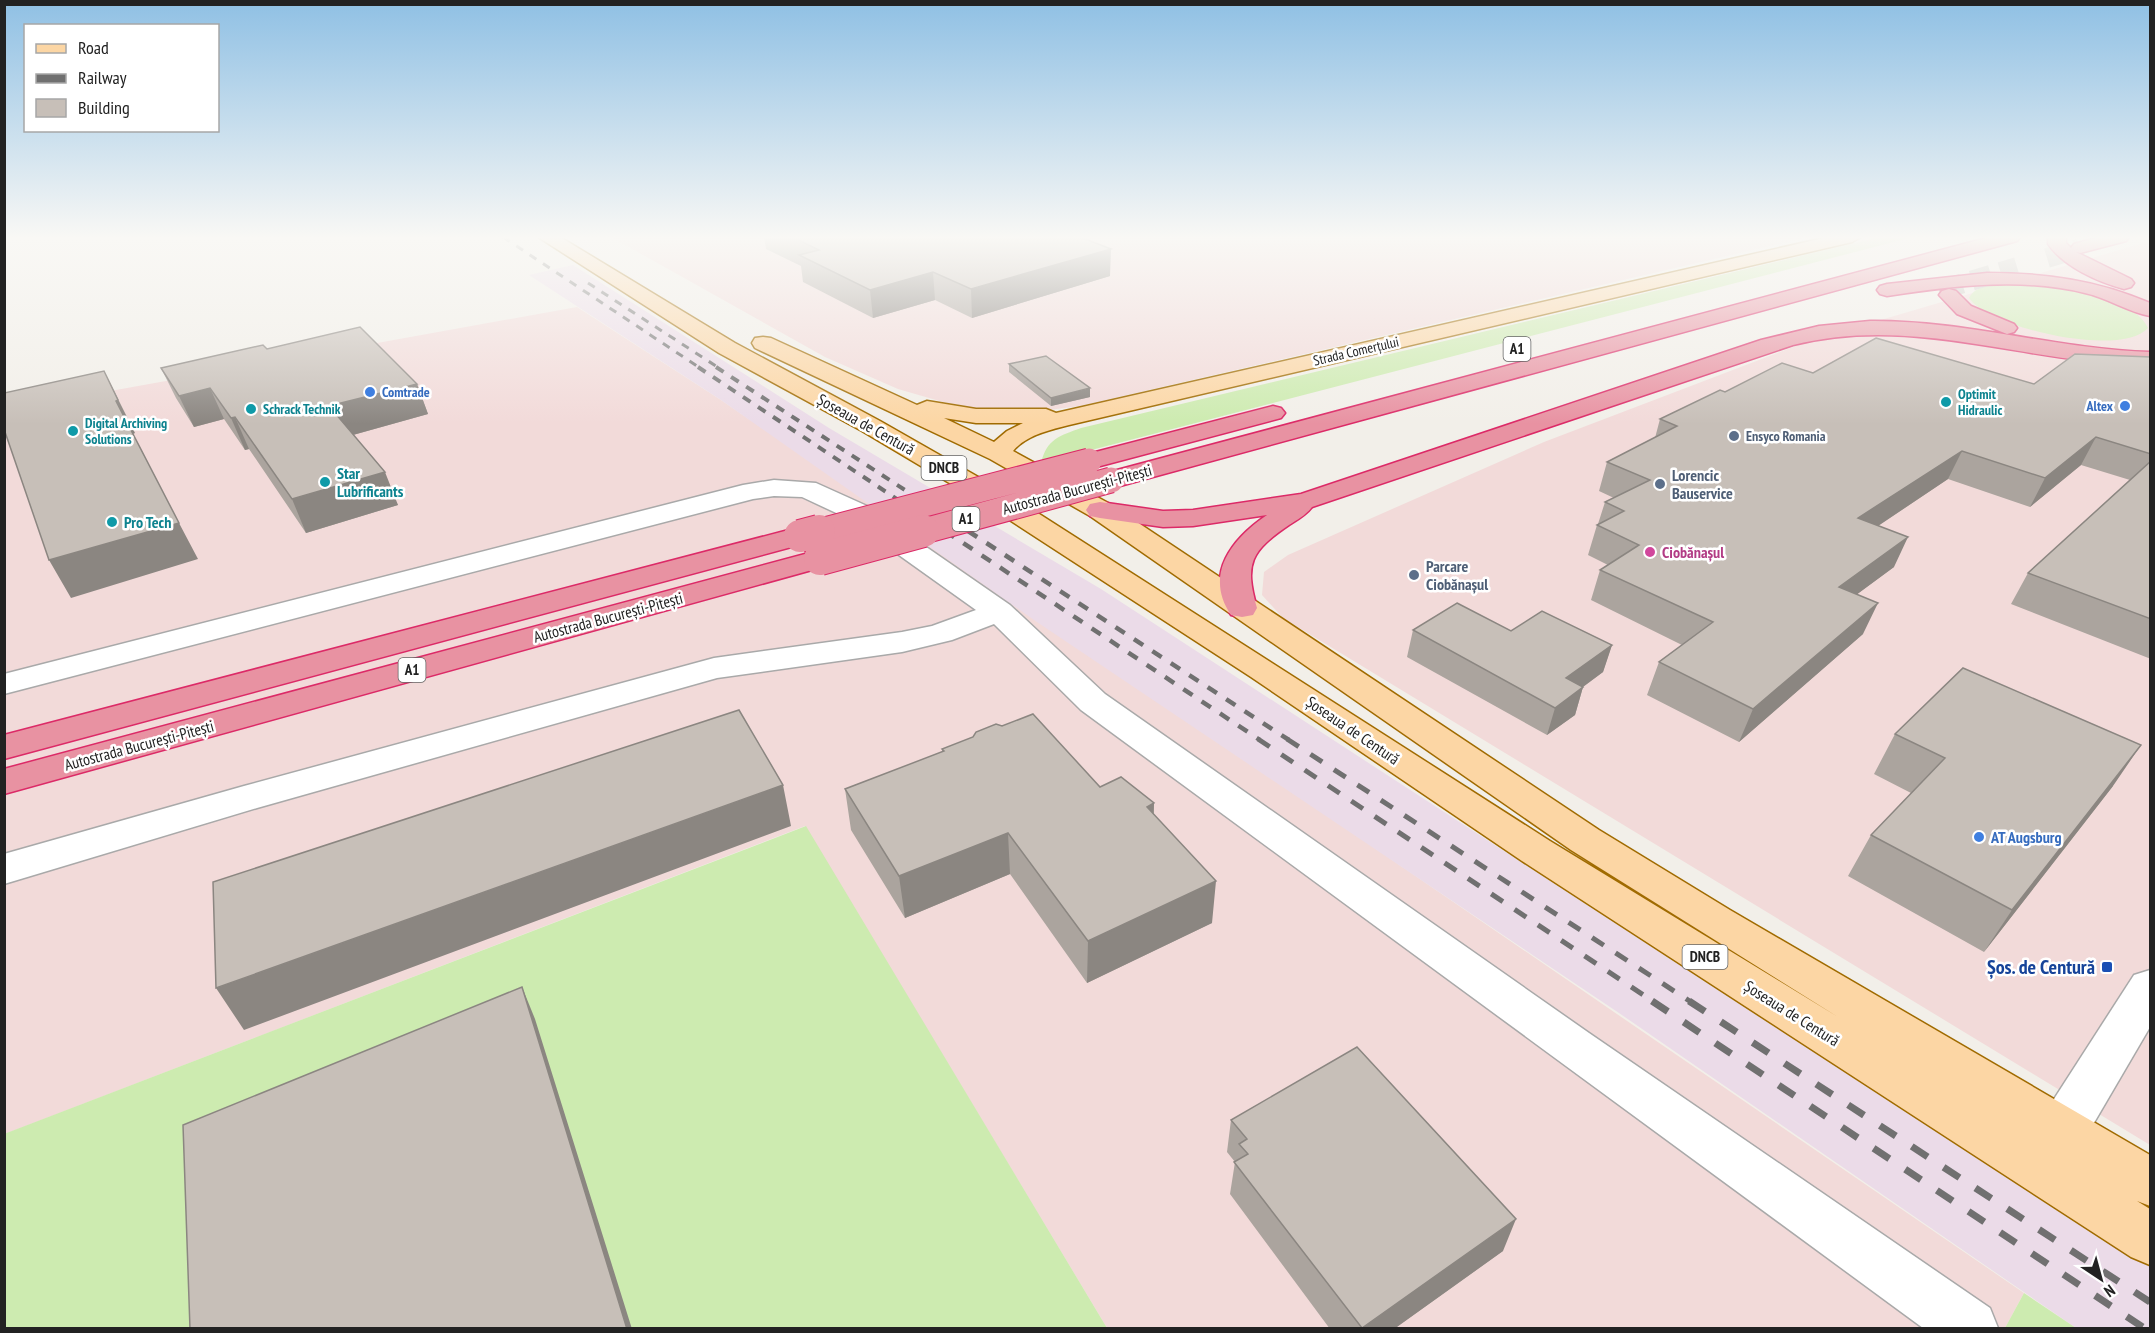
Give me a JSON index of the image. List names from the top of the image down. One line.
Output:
{"streets":{"highway":["A1","Autostrada București-Pitești"],"main road":["Strada Comerțului","Șoseaua de Centură","DNCB"]},"places":{"other":["Comtrade","Optimit Hidraulic","Altex","Schrack Technik","Digital Archiving Solutions","Ensyco Romania","Star Lubrificants","Lorencic Bauservice","Pro Tech","Ciobănașul","Parcare Ciobănașul","AT Augsburg"],"transit":["Șos. de Centură"]},"legend":["Road","Railway","Building"],"north":"bottom right"}
